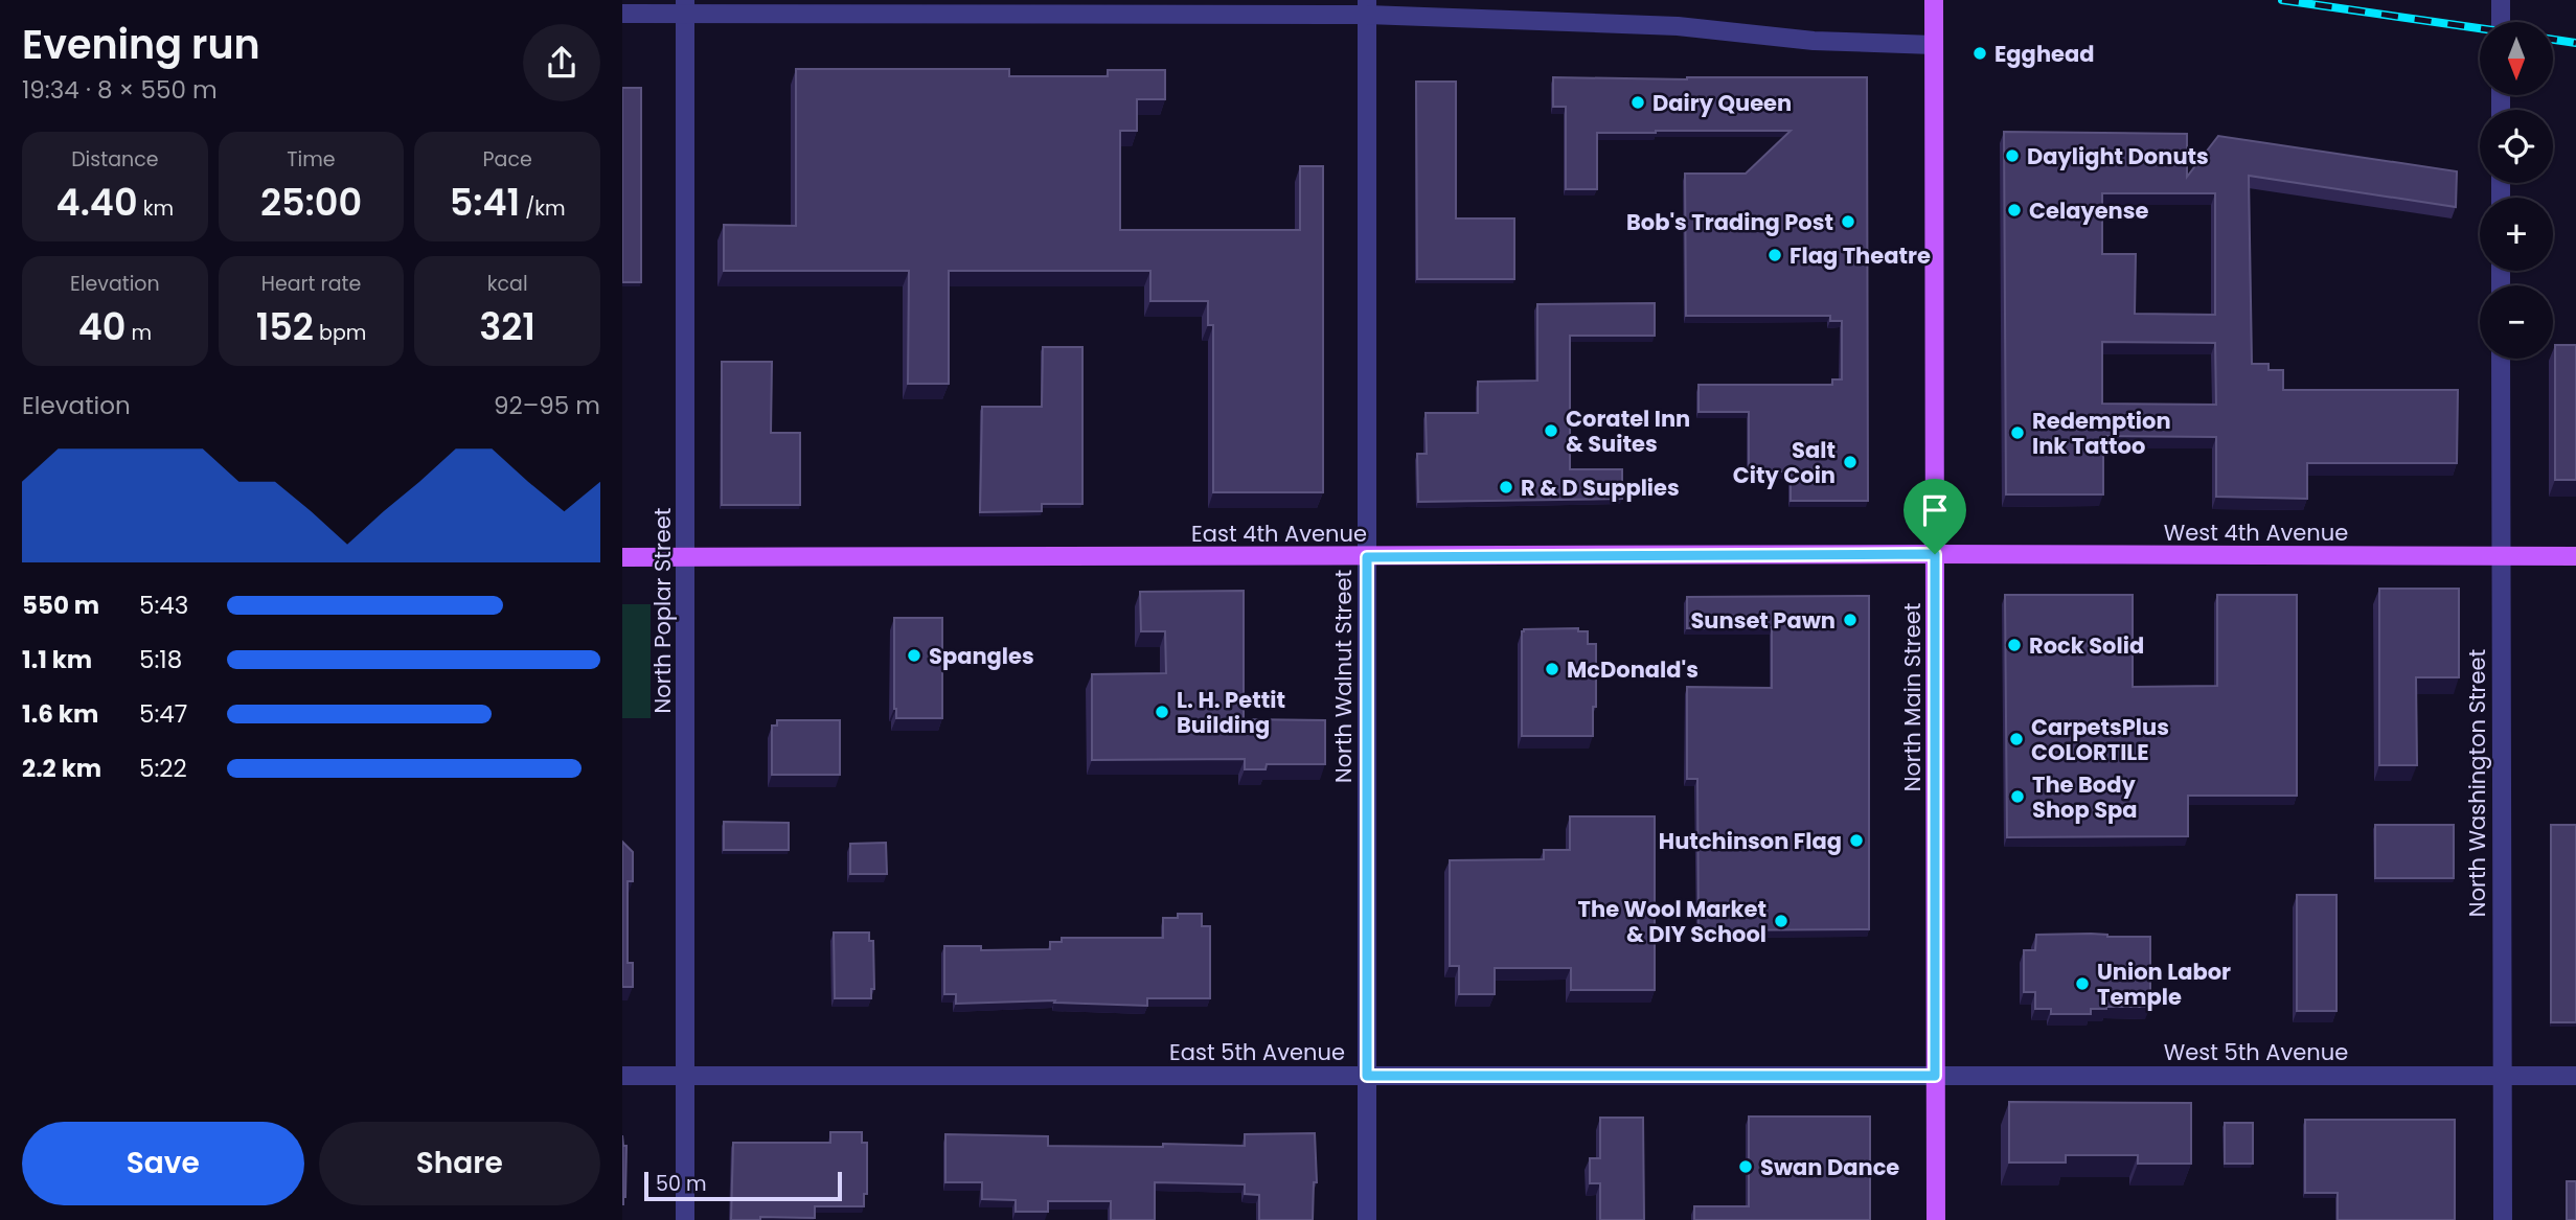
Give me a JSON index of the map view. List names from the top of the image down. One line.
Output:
{"streets":{"main road":["West 4th Avenue","East 4th Avenue","North Main Street"],"street":["North Poplar Street","North Walnut Street","North Washington Street","East 5th Avenue","West 5th Avenue"]},"crossings":[["West 4th Avenue","East 4th Avenue"],["West 4th Avenue","North Main Street"],["West 4th Avenue","North Washington Street"],["East 4th Avenue","North Poplar Street"],["East 4th Avenue","North Walnut Street"],["East 4th Avenue","North Main Street"],["North Poplar Street","East 5th Avenue"],["North Walnut Street","East 5th Avenue"],["North Main Street","East 5th Avenue"],["North Main Street","West 5th Avenue"],["North Washington Street","West 5th Avenue"],["East 5th Avenue","West 5th Avenue"]],"places":["Egghead","Dairy Queen","Daylight Donuts","Celayense","Bob's Trading Post","Flag Theatre","Coratel Inn & Suites","Redemption Ink Tattoo","Salt City Coin","R & D Supplies","Sunset Pawn","Rock Solid","Spangles","McDonald's","L. H. Pettit Building","CarpetsPlus COLORTILE","The Body Shop Spa","Hutchinson Flag","The Wool Market & DIY School","Union Labor Temple","Swan Dance"],"scale_bar":"50 m","north":"bottom","page":{"heading":["Evening run","19:34 · 8 × 550 m"],"map_buttons":["+","−"],"stats":[["Distance","4.40 km"],["Time","25:00"],["Pace","5:41 /km"],["Elevation","40 m"],["Heart rate","152 bpm"],["kcal","321"]],"chart":["Elevation","92–95 m"],"list":[{"name":"550 m","note":"5:43"},{"name":"1.1 km","note":"5:18"},{"name":"1.6 km","note":"5:47"},{"name":"2.2 km","note":"5:22"}],"buttons":["Save","Share"],"scale":"50 m"}}
